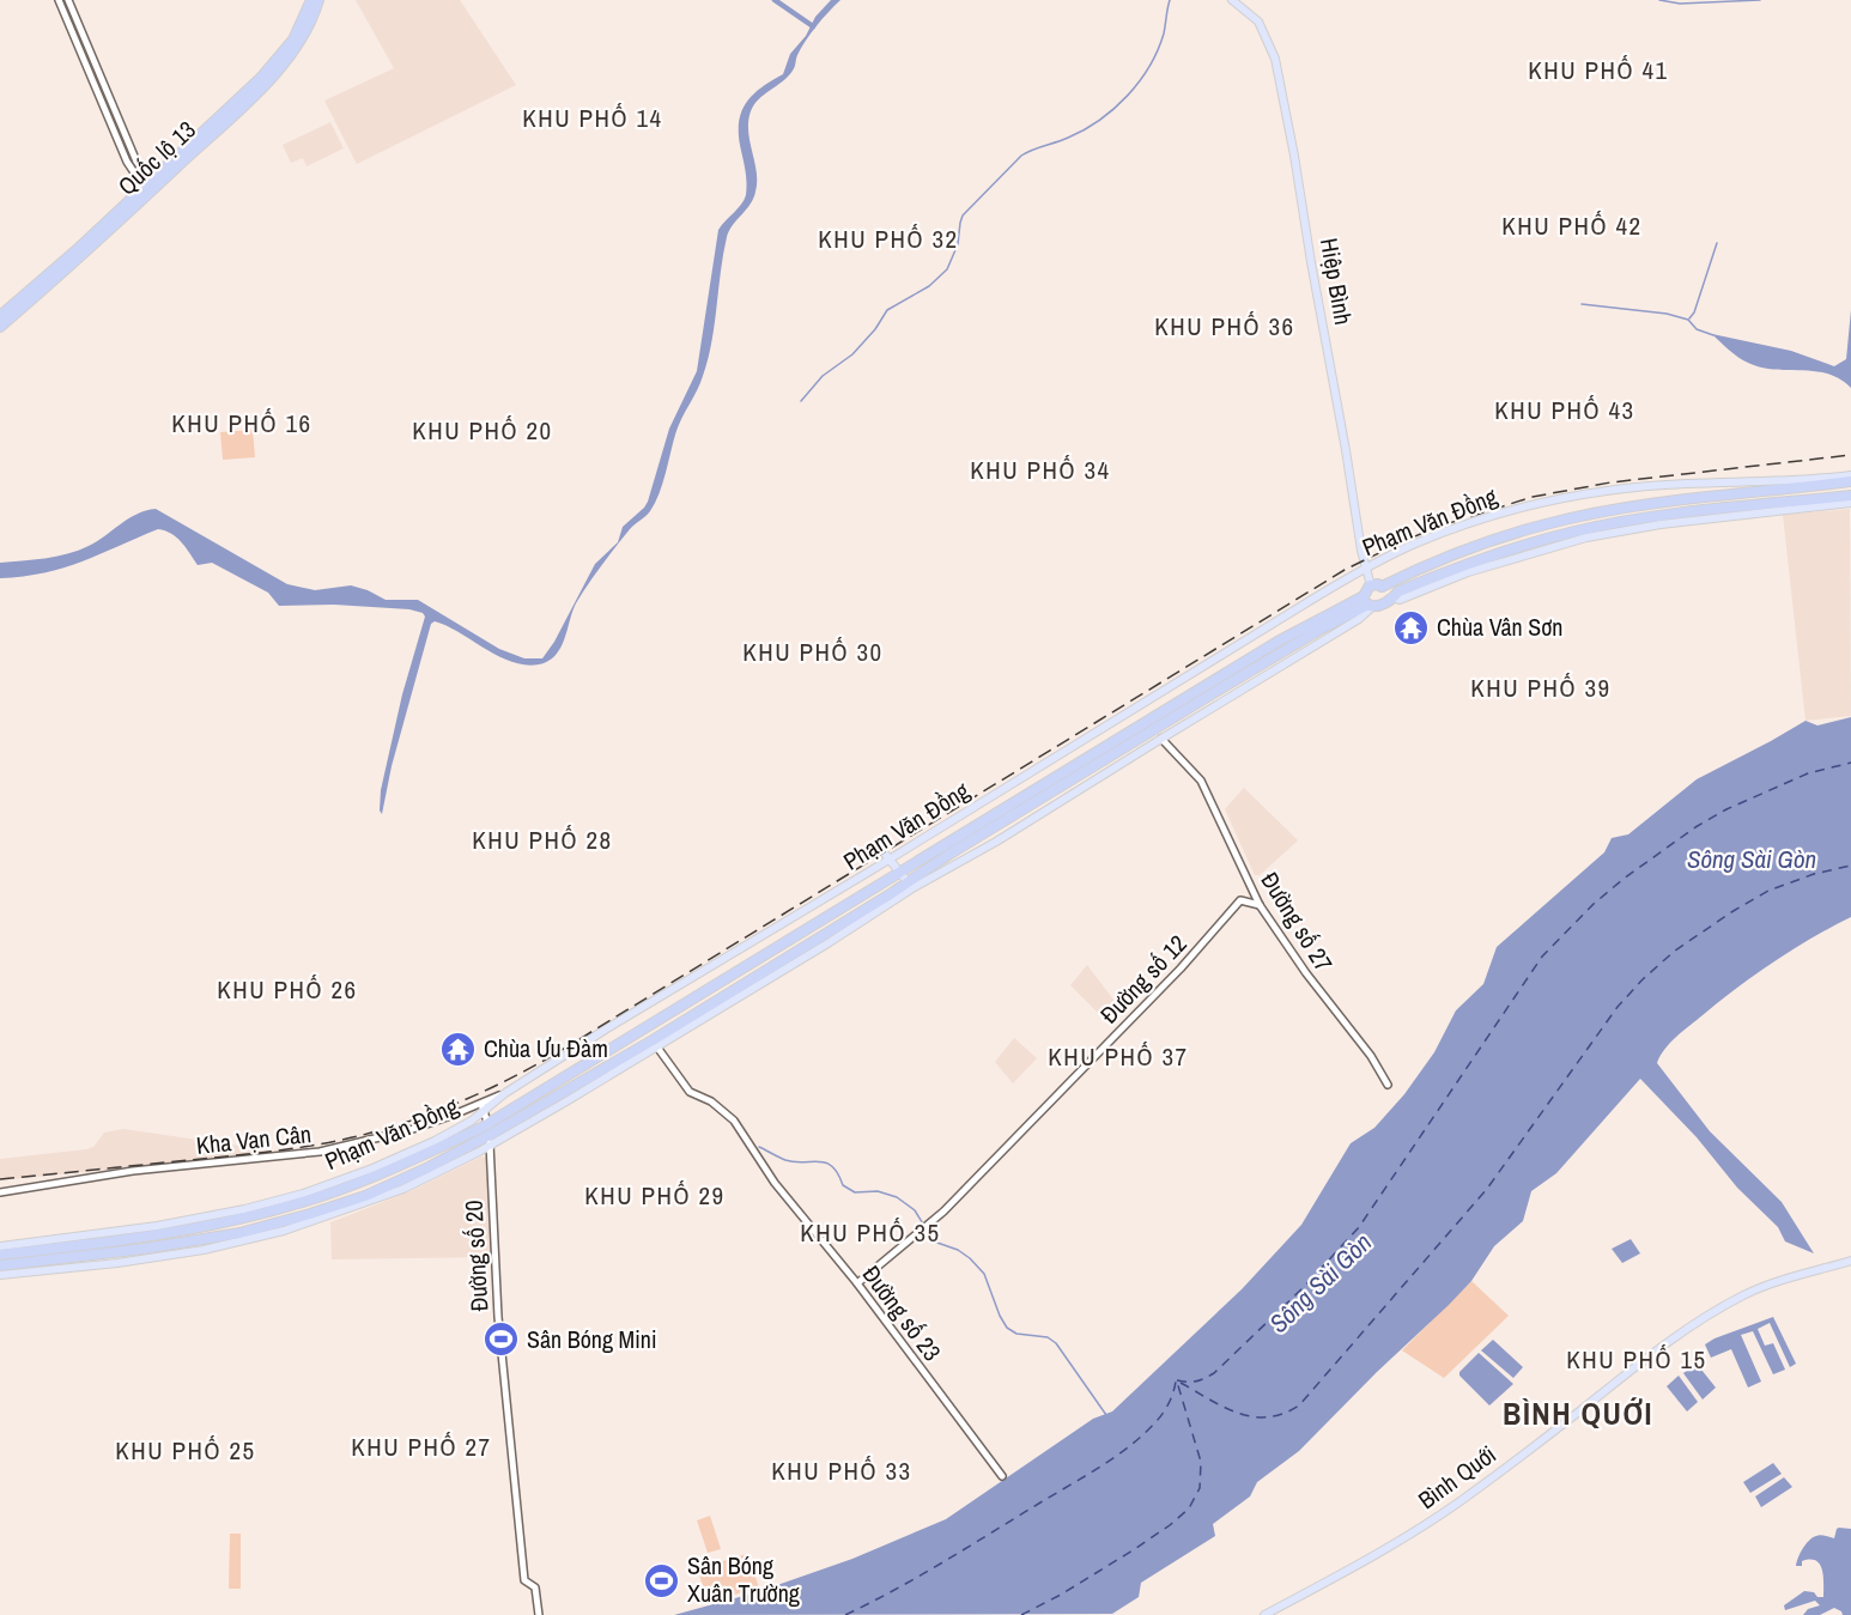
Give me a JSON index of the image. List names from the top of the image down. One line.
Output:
{"streets":{"highway":["Quốc lộ 13","Phạm Văn Đồng"],"main road":["Hiệp Bình","Bình Quới"],"street":["Đường số 27","Đường số 12","Kha Vạn Cân","Đường số 20","Đường số 23"]},"crossings":[["Hiệp Bình","Phạm Văn Đồng"],["Phạm Văn Đồng","Đường số 27"],["Phạm Văn Đồng","Kha Vạn Cân"],["Phạm Văn Đồng","Đường số 20"],["Phạm Văn Đồng","Đường số 23"],["Đường số 27","Đường số 12"],["Đường số 12","Đường số 23"]],"districts":["KHU PHỐ 41","KHU PHỐ 14","KHU PHỐ 42","KHU PHỐ 32","KHU PHỐ 36","KHU PHỐ 43","KHU PHỐ 16","KHU PHỐ 20","KHU PHỐ 34","KHU PHỐ 30","KHU PHỐ 39","KHU PHỐ 28","KHU PHỐ 26","KHU PHỐ 37","KHU PHỐ 29","KHU PHỐ 35","KHU PHỐ 15","BÌNH QUỚI","KHU PHỐ 27","KHU PHỐ 25","KHU PHỐ 33"],"water":["Sông Sài Gòn"],"places":{"temple":["Chùa Vân Sơn","Chùa Ưu Đàm"],"sports":["Sân Bóng Mini","Sân Bóng Xuân Trường"]}}
